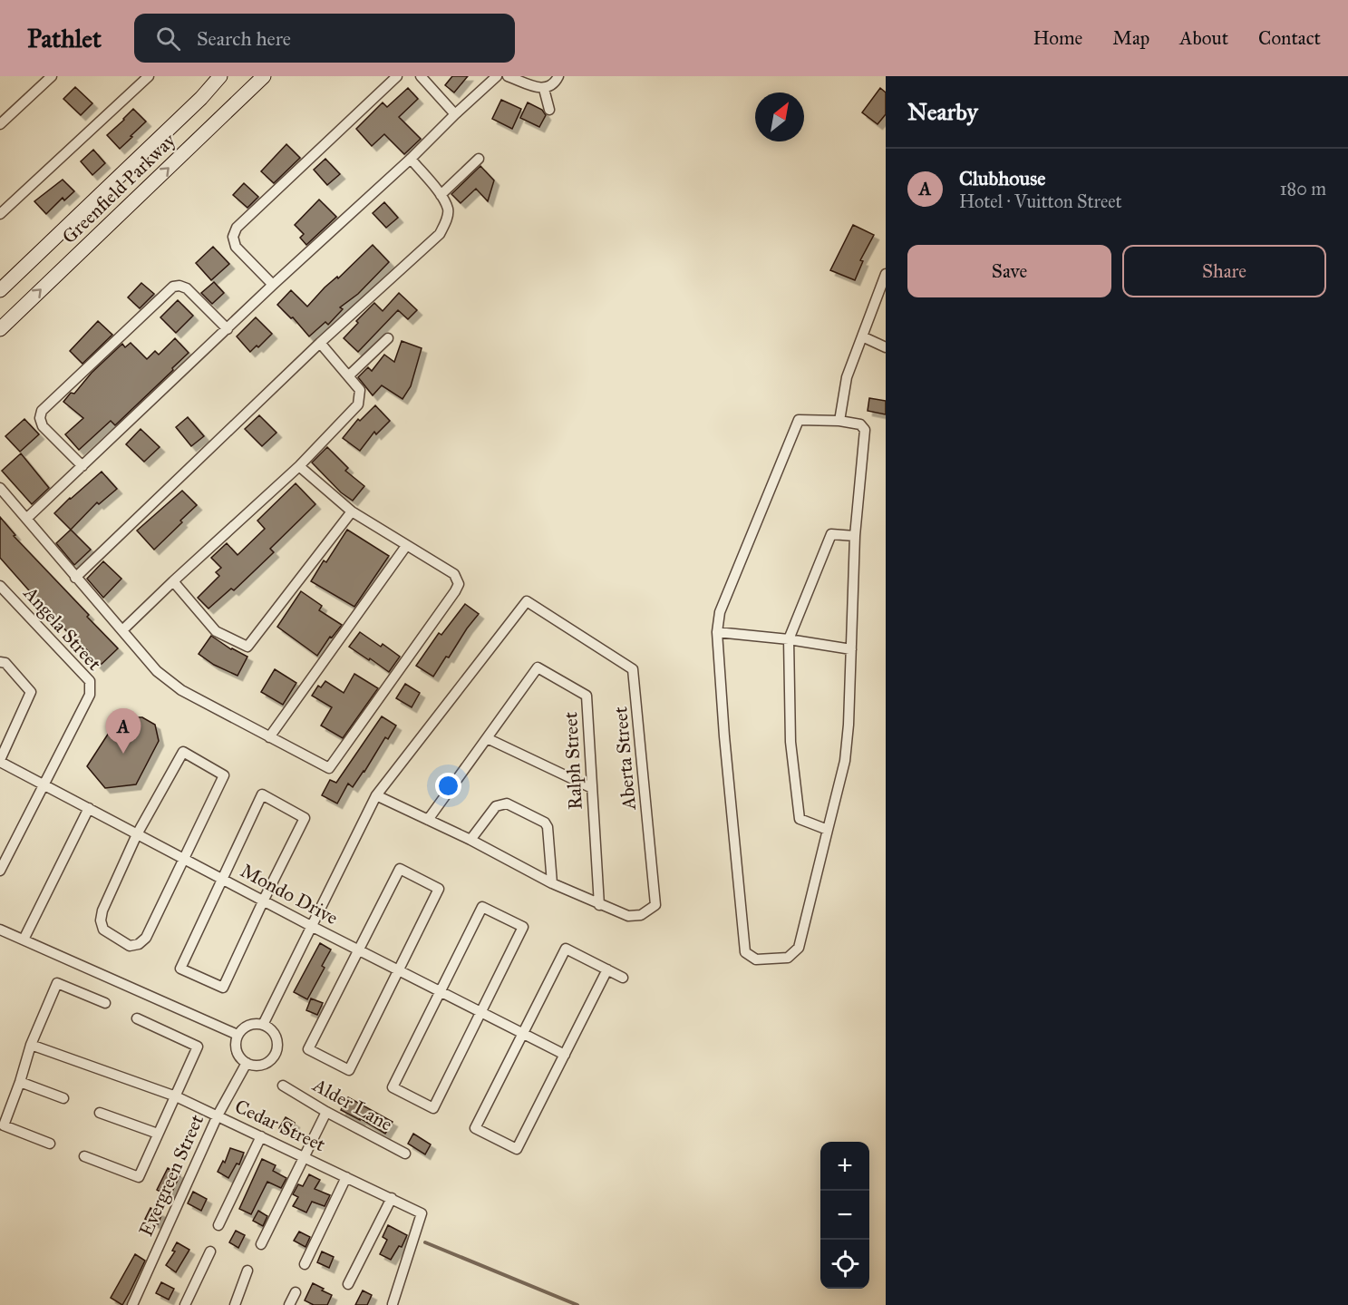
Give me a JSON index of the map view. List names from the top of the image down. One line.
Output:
{"streets":{"main road":["Greenfield Parkway"],"street":["Angela Street","Aberta Street","Ralph Street","Mondo Drive","Alder Lane","Cedar Street","Evergreen Street"]},"crossings":[["Angela Street","Mondo Drive"],["Aberta Street","Ralph Street"],["Aberta Street","Mondo Drive"],["Aberta Street","Evergreen Street"],["Cedar Street","Evergreen Street"]],"north":"top right","page":{"header":"Pathlet","search":"Search here","nav":["Home","Map","About","Contact"],"heading":"Nearby","list":[{"mark":"A","name":"Clubhouse","note":"Hotel · Vuitton Street","value":"180 m"}],"buttons":["Save","Share"],"pins":"A","map_buttons":["+","−"]}}
